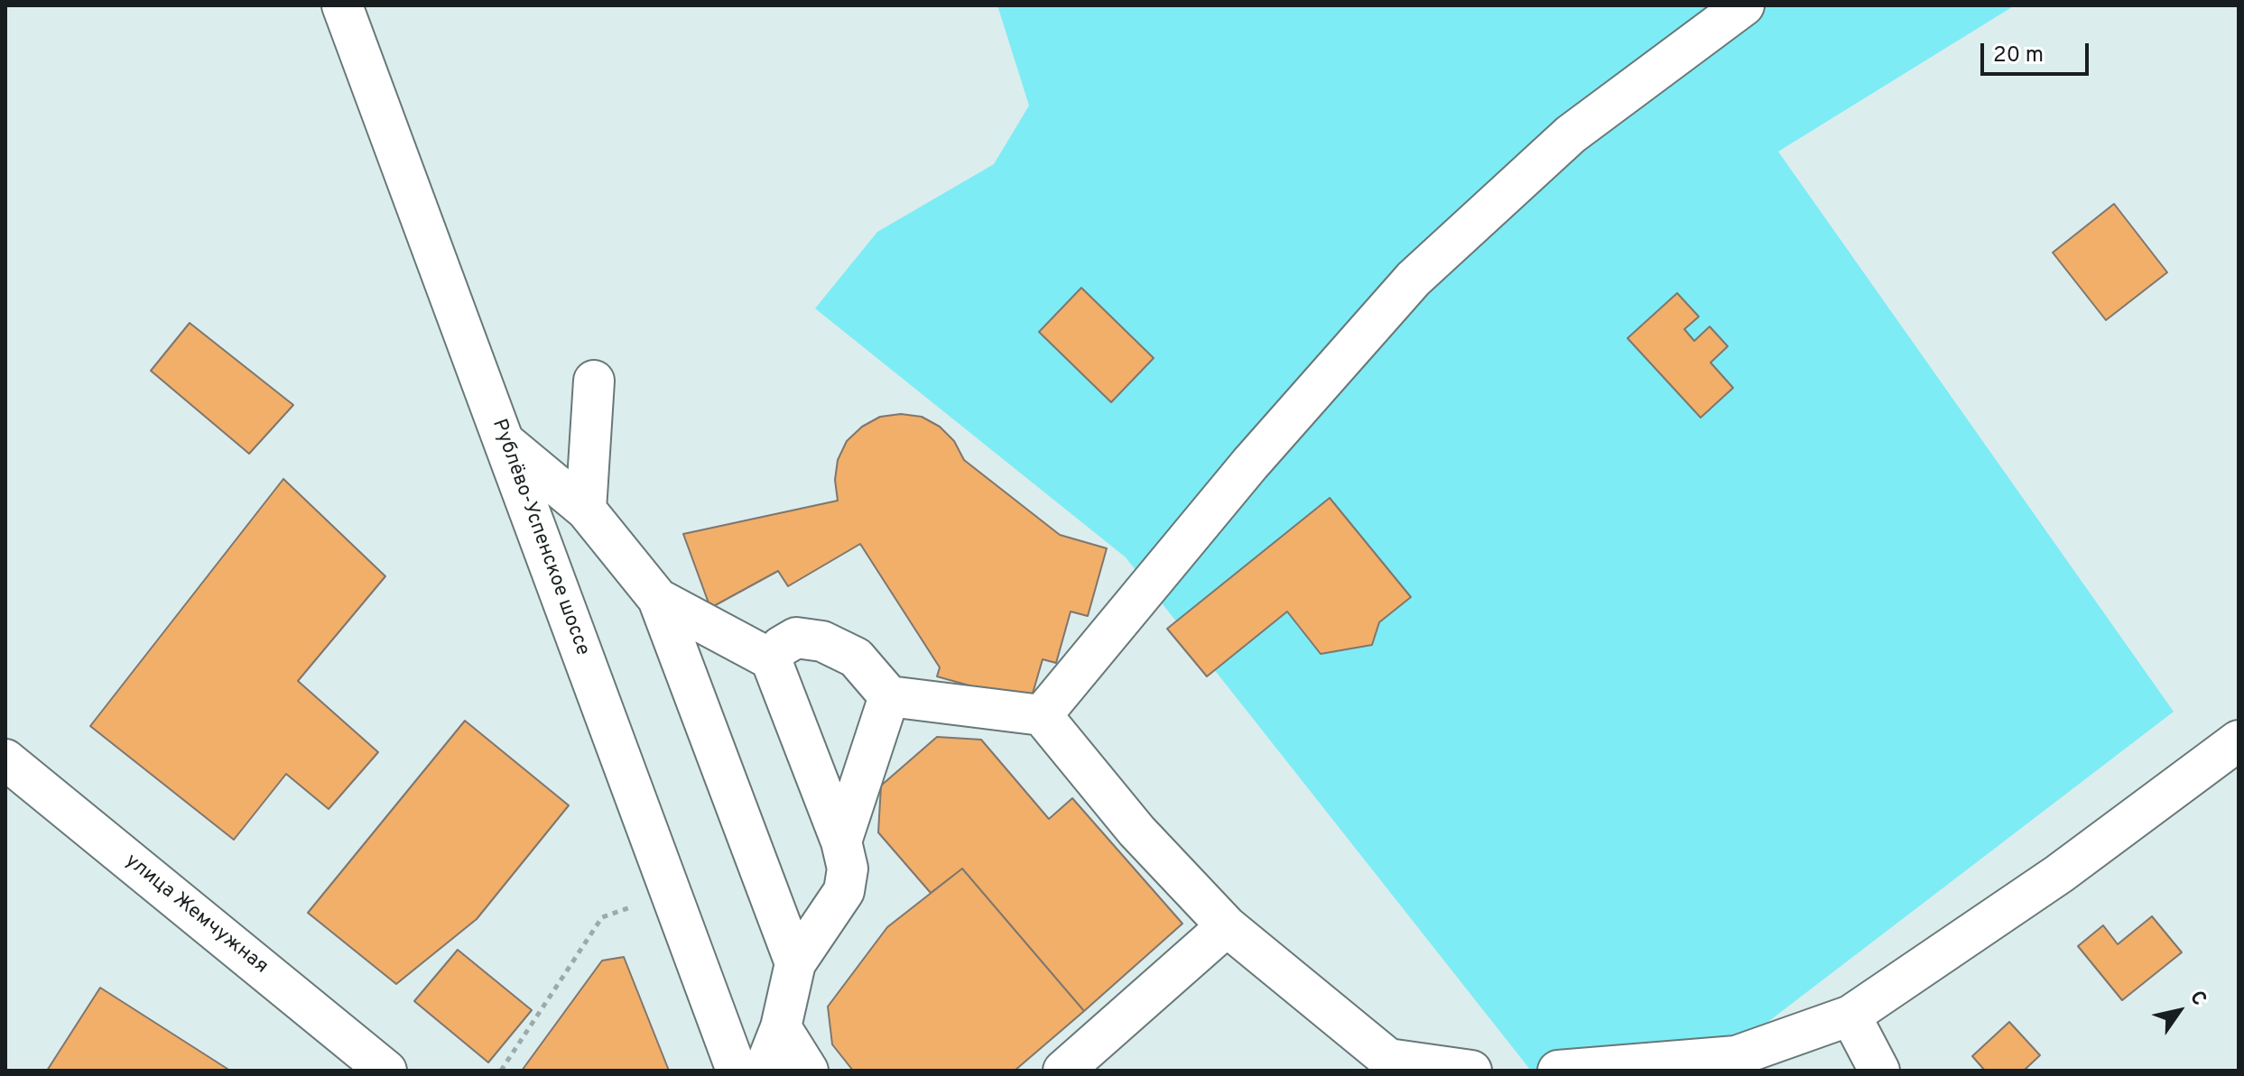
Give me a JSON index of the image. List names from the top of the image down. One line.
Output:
{"streets":{"street":["Рублёво-Успенское шоссе","улица Жемчужная"]},"scale_bar":"20 m","north":"top right"}
